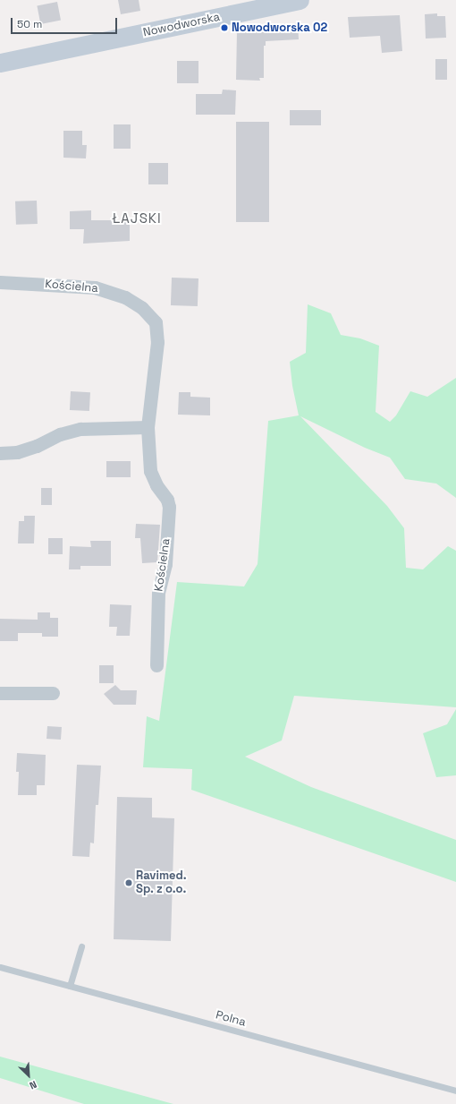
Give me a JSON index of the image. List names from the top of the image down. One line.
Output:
{"streets":{"main road":["Nowodworska"],"street":["Kościelna"],"lane":["Polna"]},"districts":["ŁAJSKI"],"places":["Nowodworska 02","Ravimed. Sp. z o.o."],"scale_bar":"50 m","north":"bottom right"}
